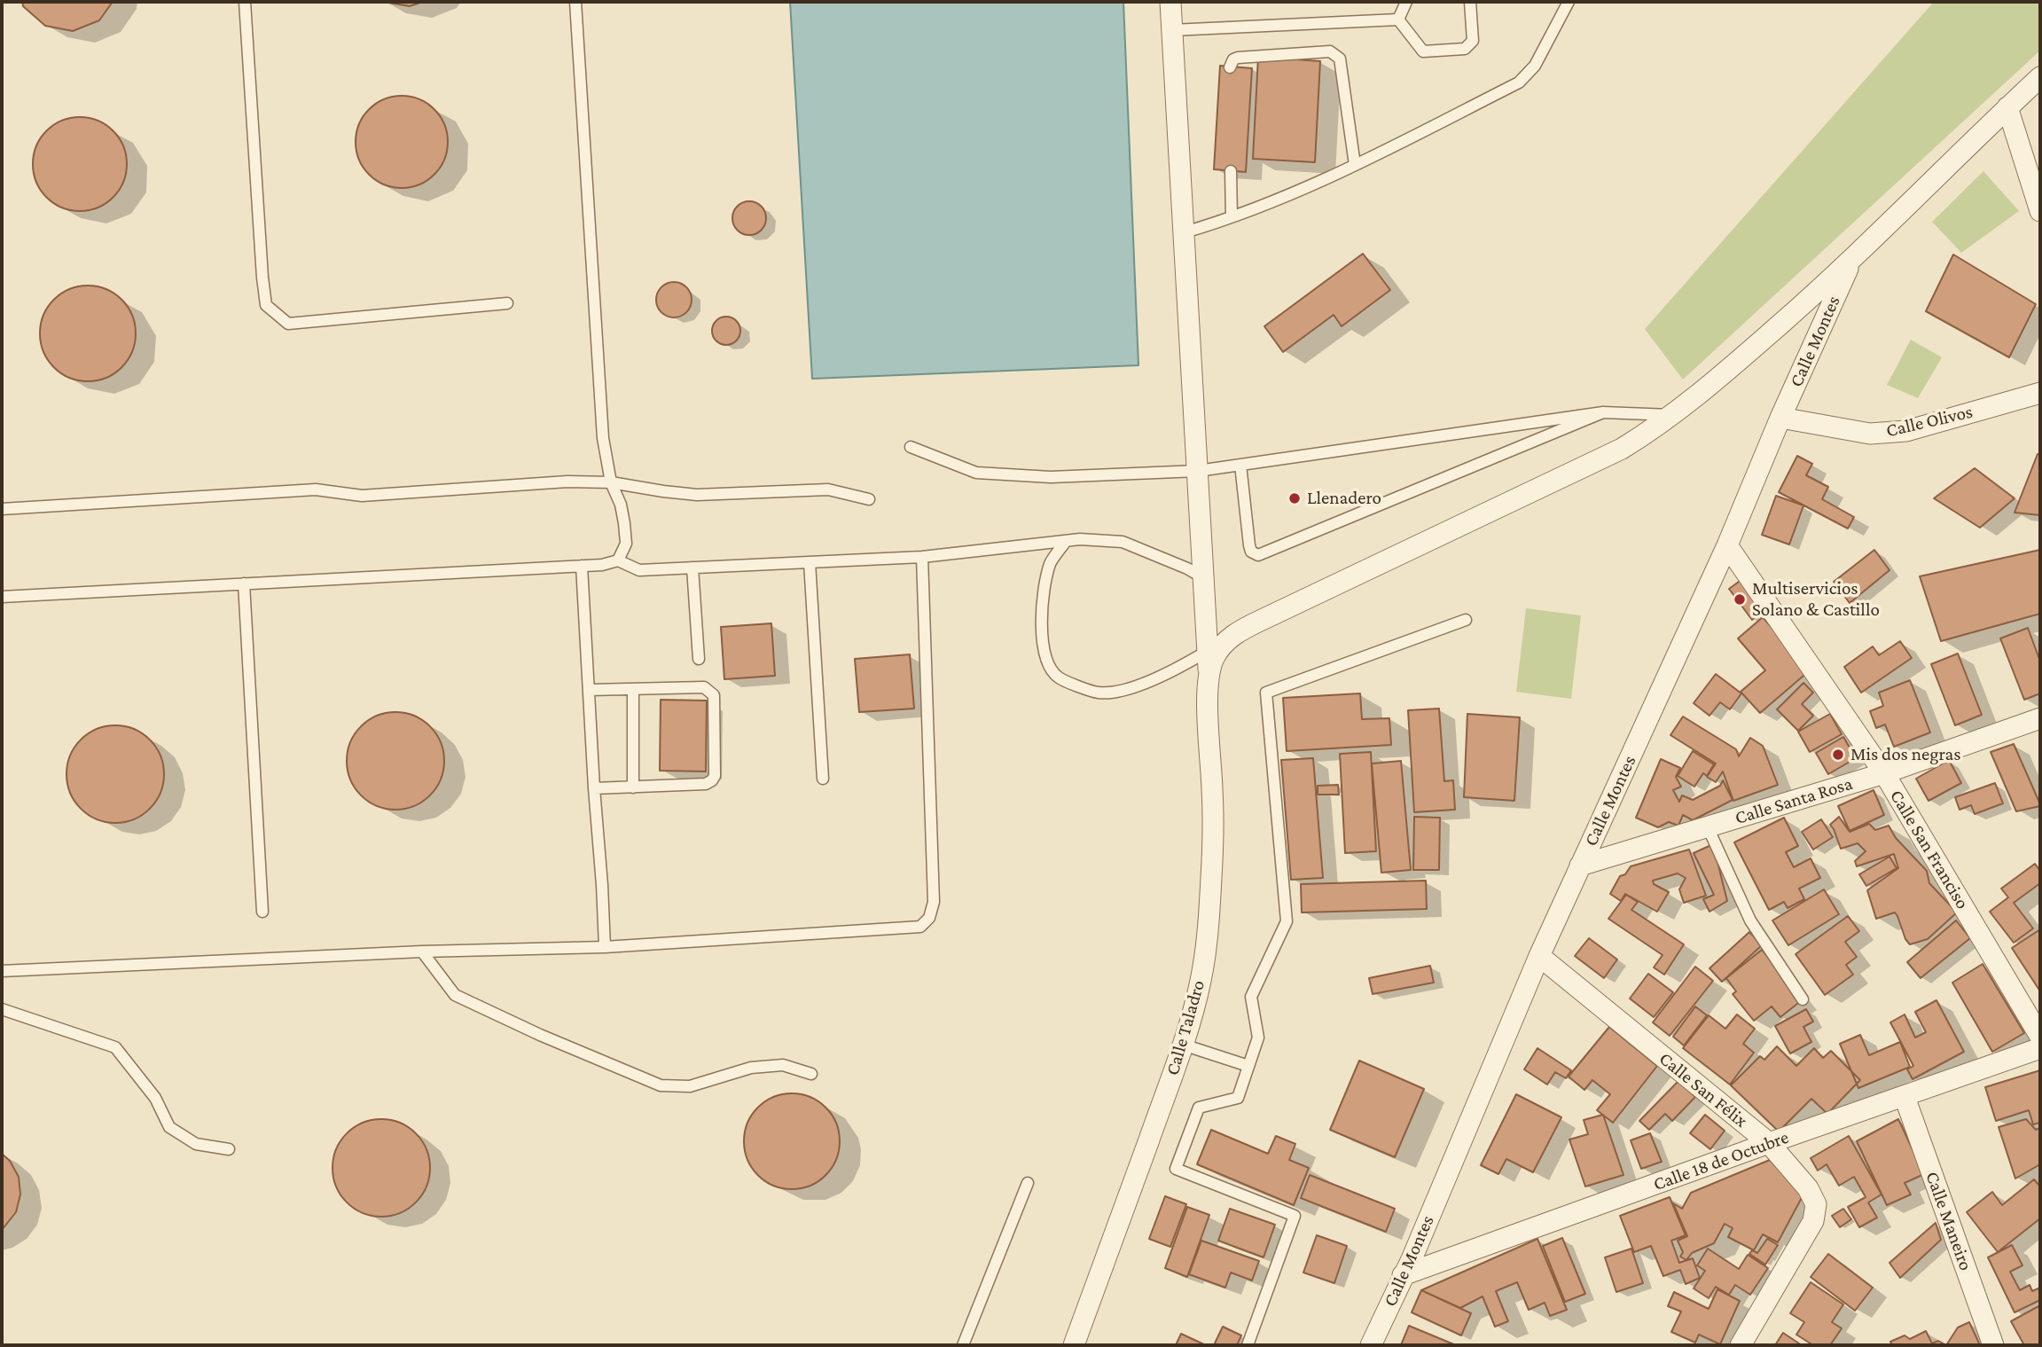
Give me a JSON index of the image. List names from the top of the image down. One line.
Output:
{"streets":{"street":["Calle Montes","Calle Olivos","Calle Santa Rosa","Calle San Franciso","Calle Taladro","Calle San Félix","Calle 18 de Octubre","Calle Maneiro"]},"crossings":[["Calle Montes","Calle Olivos"],["Calle Montes","Calle Santa Rosa"],["Calle Montes","Calle San Franciso"],["Calle Montes","Calle Taladro"],["Calle Montes","Calle San Félix"],["Calle Montes","Calle 18 de Octubre"],["Calle Santa Rosa","Calle San Franciso"],["Calle San Félix","Calle 18 de Octubre"],["Calle 18 de Octubre","Calle Maneiro"]],"places":["Llenadero","Multiservicios Solano & Castillo","Mis dos negras"]}
